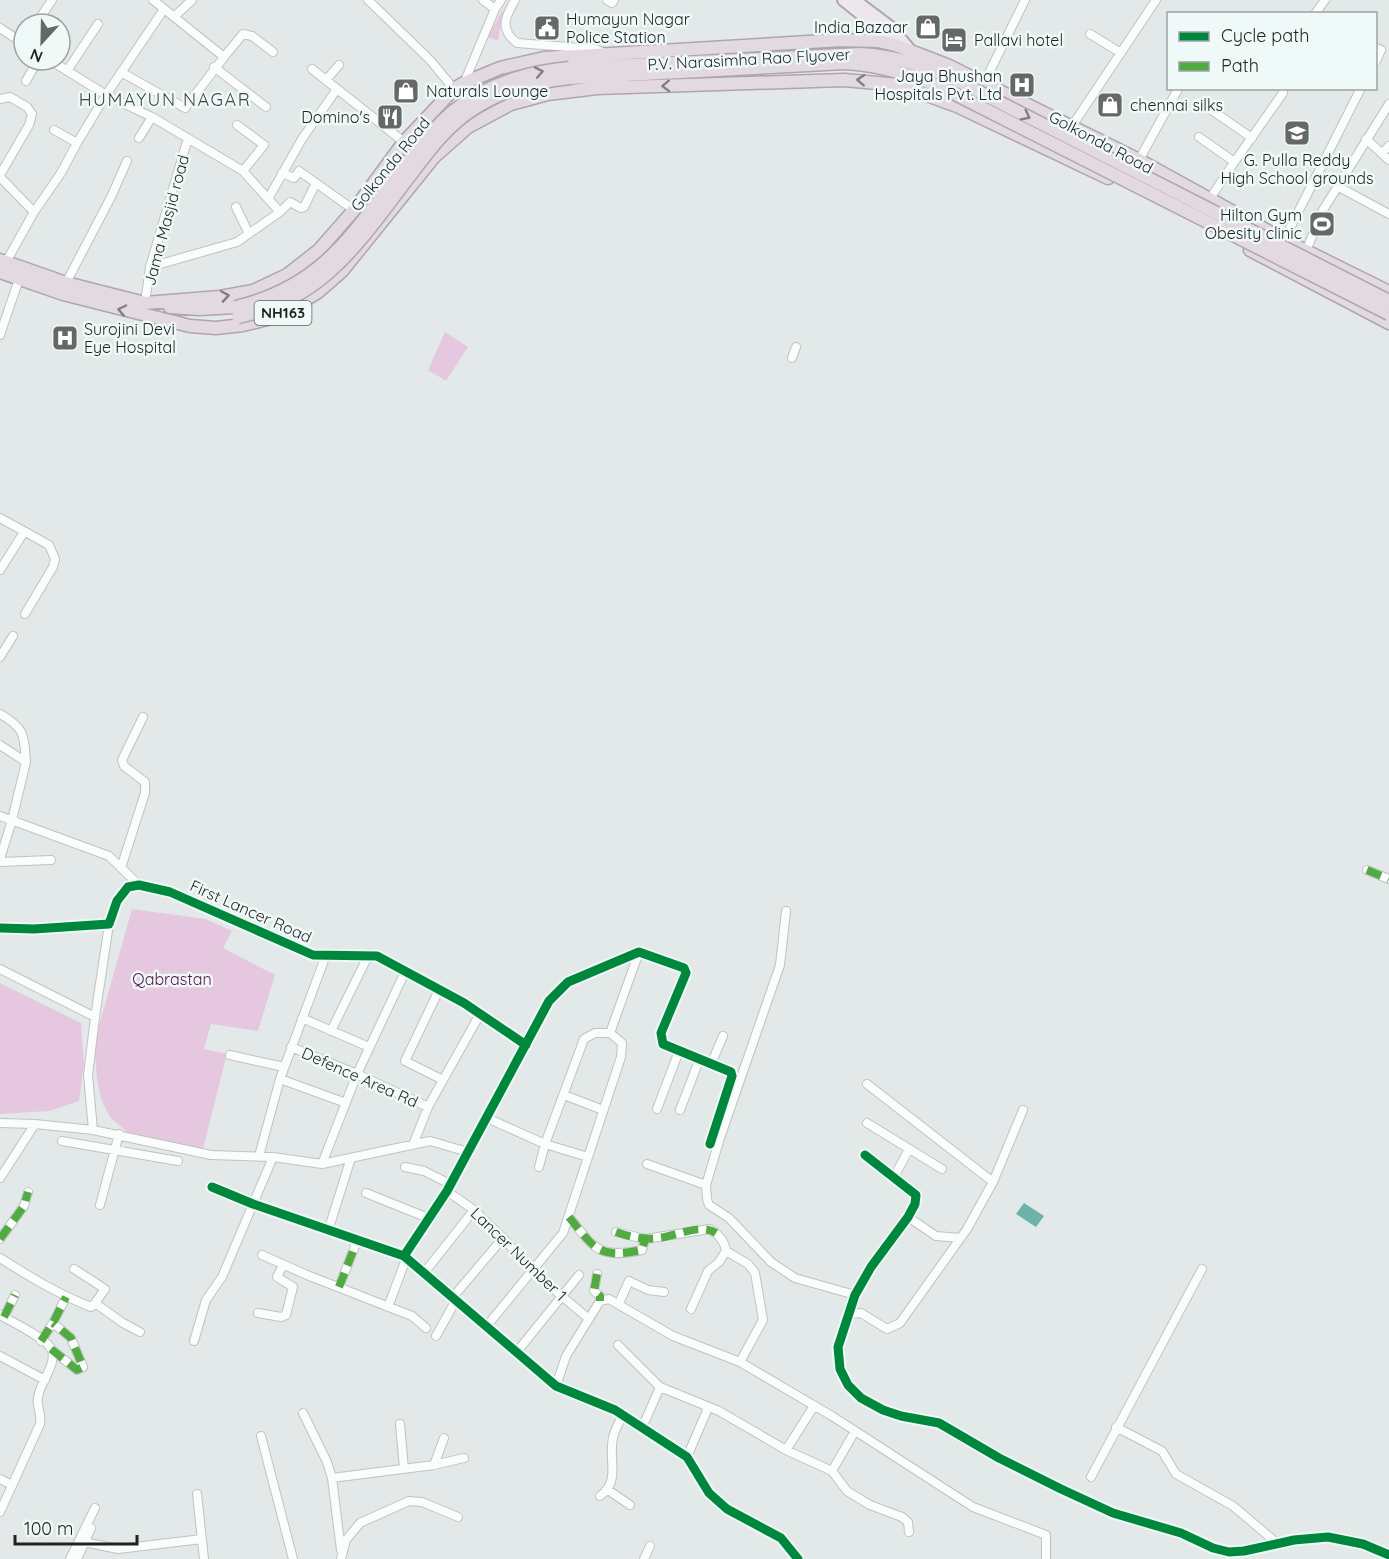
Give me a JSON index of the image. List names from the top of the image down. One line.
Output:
{"streets":{"highway":["P.V. Narasimha Rao Flyover","Golkonda Road","NH163"],"street":["Jama Masjid road","First Lancer Road","Defence Area Rd","Lancer Number 1"]},"crossings":[["P.V. Narasimha Rao Flyover","Golkonda Road"],["P.V. Narasimha Rao Flyover","Jama Masjid road"],["Golkonda Road","Jama Masjid road"]],"one_way":["P.V. Narasimha Rao Flyover"],"districts":["HUMAYUN NAGAR"],"parks":["Qabrastan"],"places":{"shop":["India Bazaar","Naturals Lounge","chennai silks"],"public building":["Humayun Nagar Police Station"],"hotel":["Pallavi hotel"],"hospital":["Jaya Bhushan Hospitals Pvt. Ltd","Surojini Devi Eye Hospital"],"restaurant":["Domino's"],"school or university":["G. Pulla Reddy High School grounds"],"sports":["Hilton Gym Obesity clinic"]},"legend":["Cycle path","Path"],"scale_bar":"100 m","north":"bottom"}
